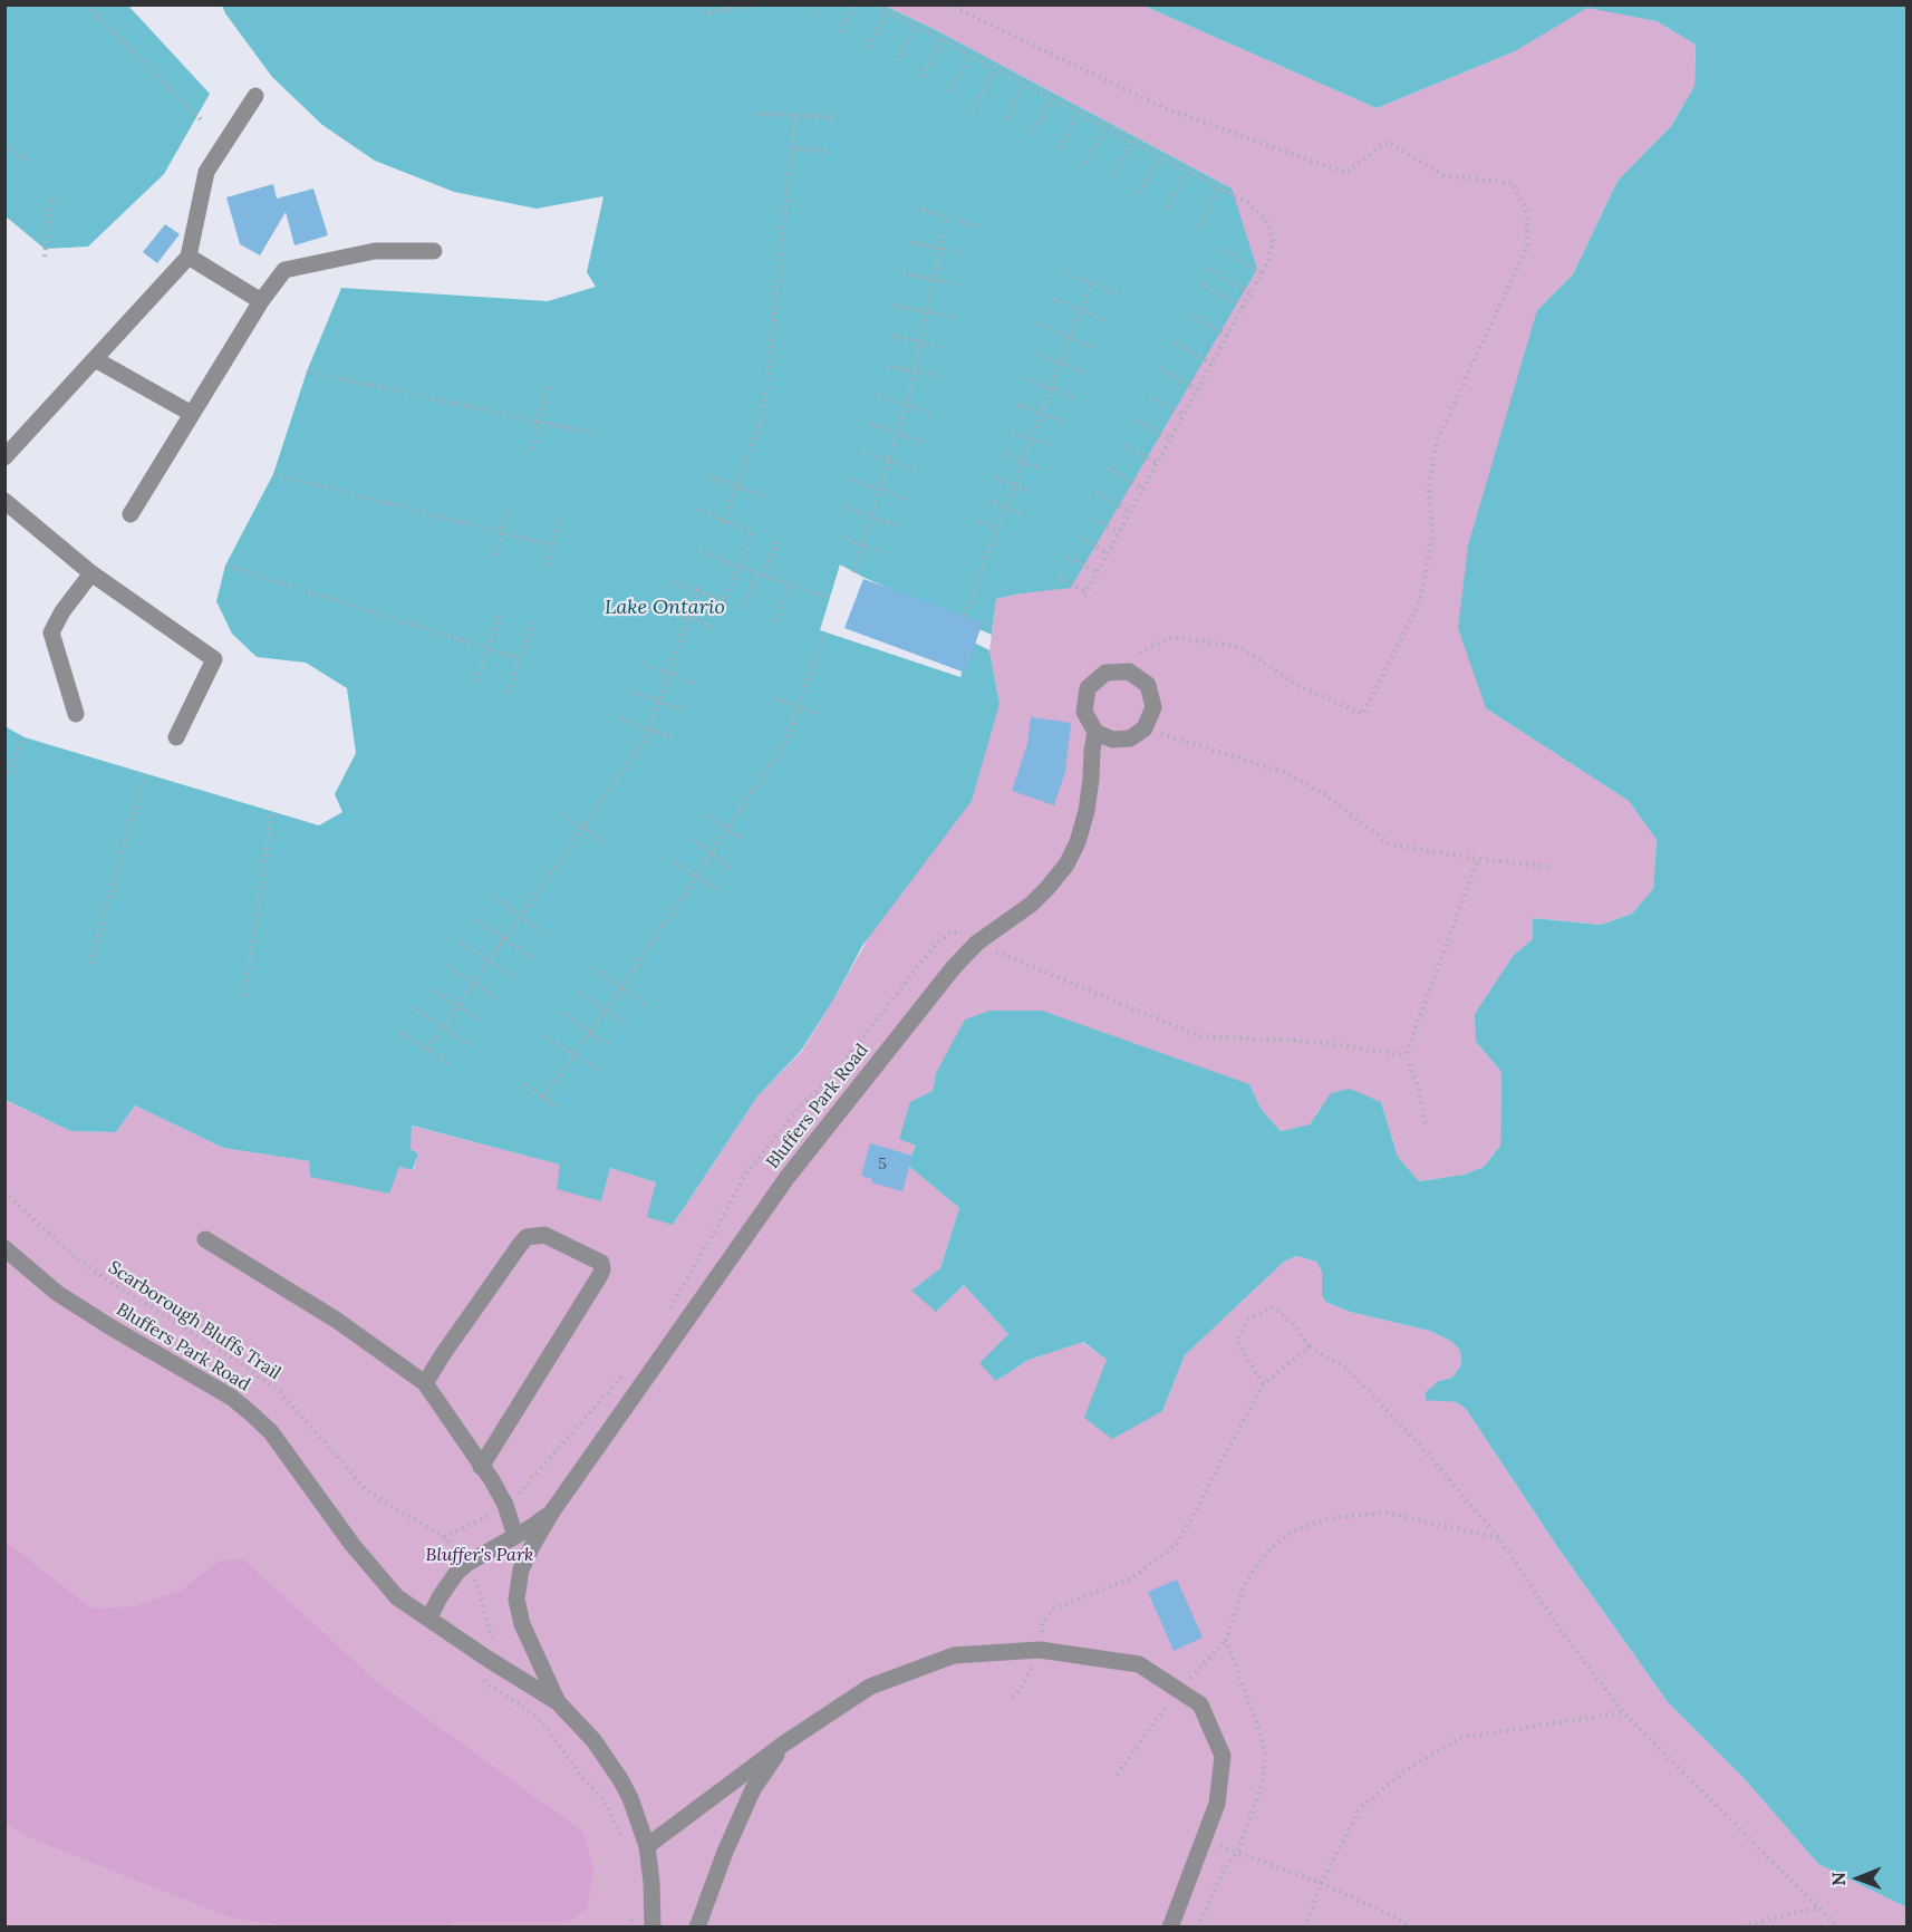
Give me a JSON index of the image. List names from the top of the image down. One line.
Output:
{"streets":{"street":["Bluffers Park Road"],"path":["Scarborough Bluffs Trail"]},"water":["Lake Ontario"],"parks":["Bluffer's Park"],"house_numbers":["5"],"north":"left"}
